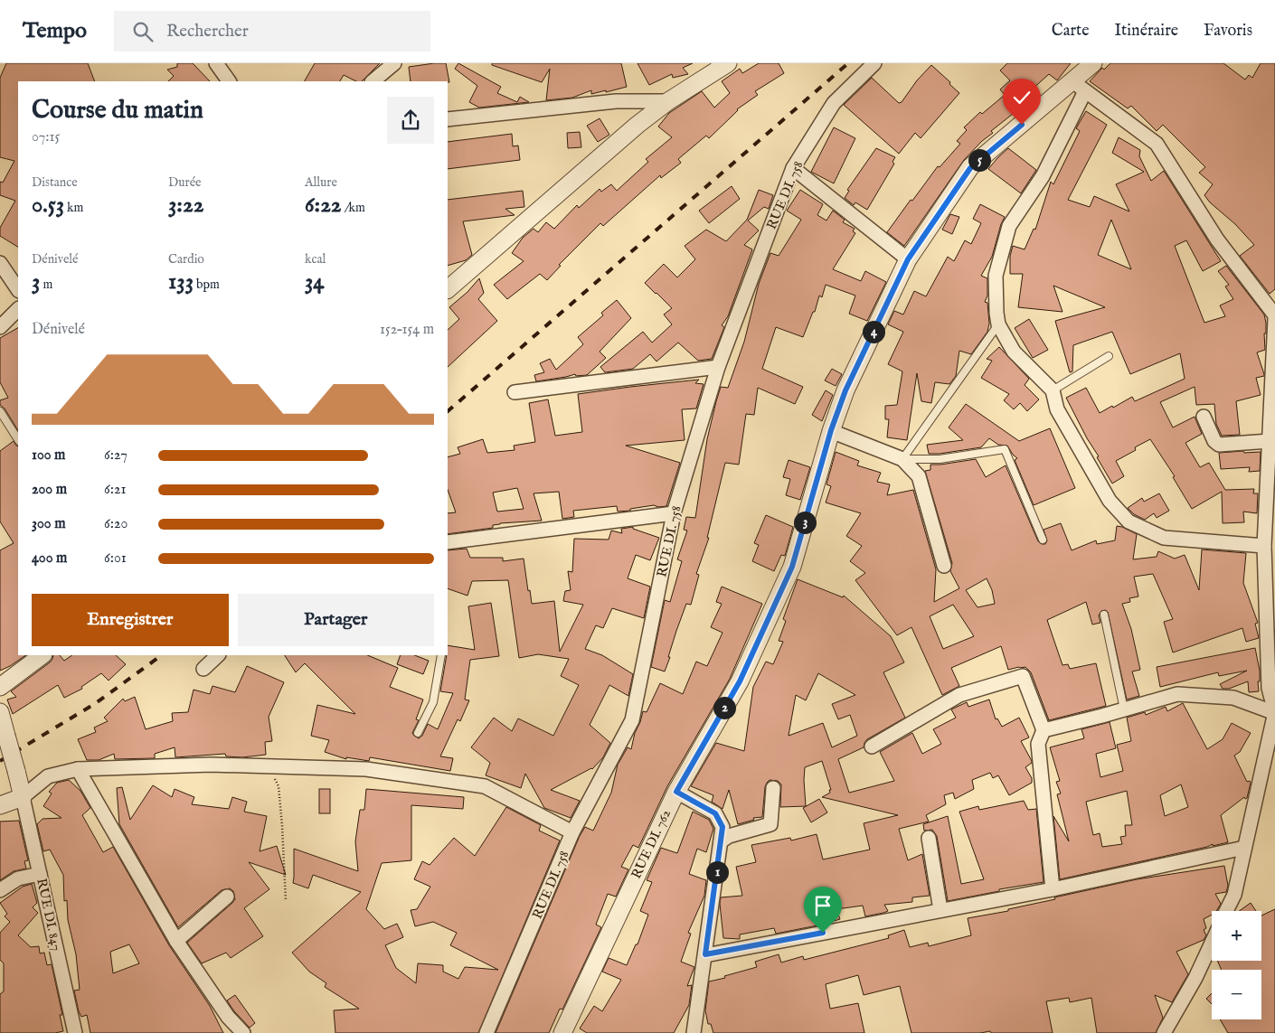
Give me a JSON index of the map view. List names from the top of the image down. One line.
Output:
{"streets":{"street":["RUE DI. 758","RUE DI. 762","RUE DI. 847"]},"page":{"header":"Tempo","search":"Rechercher","nav":["Carte","Itinéraire","Favoris"],"heading":["Course du matin","07:15"],"pins":["5","4","3","2","1"],"stats":[["Distance","0.53 km"],["Durée","3:22"],["Allure","6:22 /km"],["Dénivelé","3 m"],["Cardio","133 bpm"],["kcal","34"]],"chart":["Dénivelé","152–154 m"],"list":[{"name":"100 m","note":"6:27"},{"name":"200 m","note":"6:21"},{"name":"300 m","note":"6:20"},{"name":"400 m","note":"6:01"}],"buttons":["Enregistrer","Partager"],"map_buttons":["+","−"]}}
